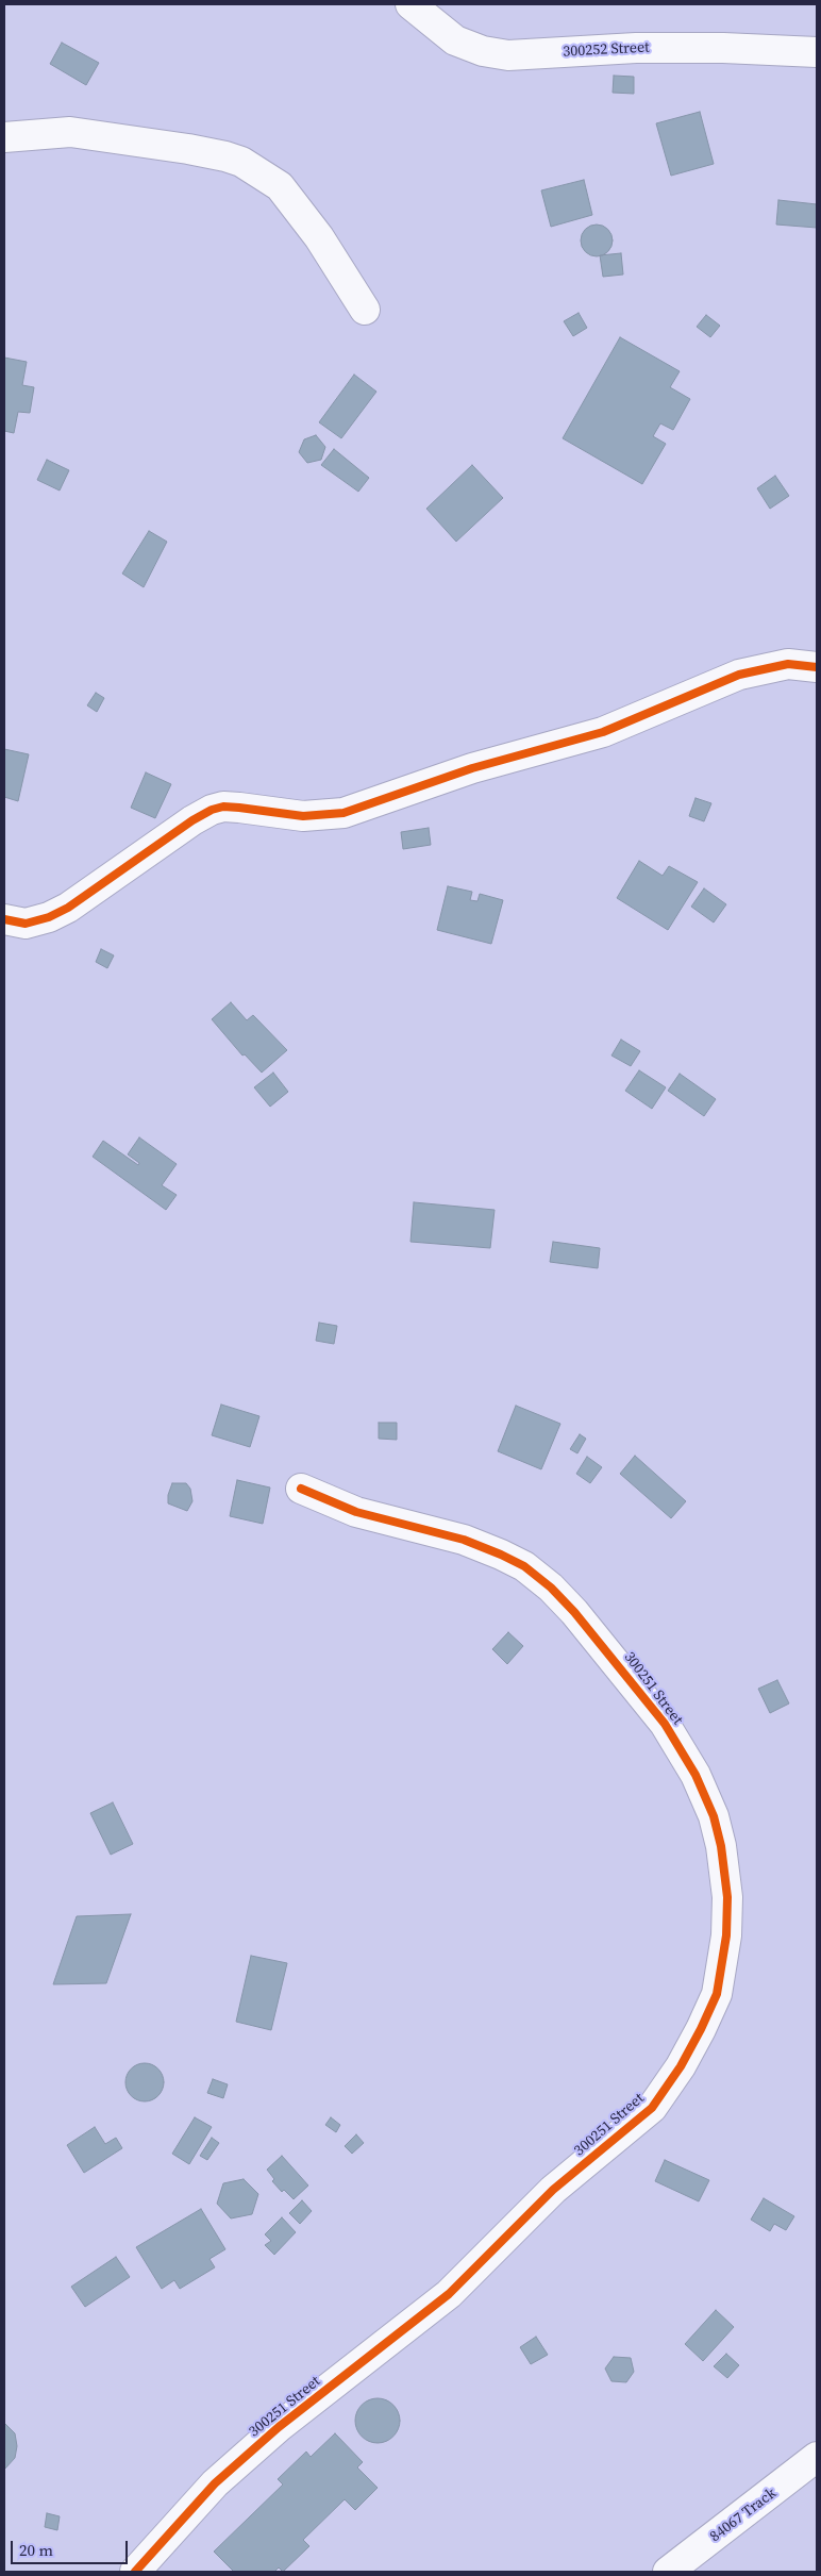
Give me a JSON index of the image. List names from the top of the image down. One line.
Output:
{"streets":{"street":["300252 Street","300251 Street","84067 Track"]},"scale_bar":"20 m"}
